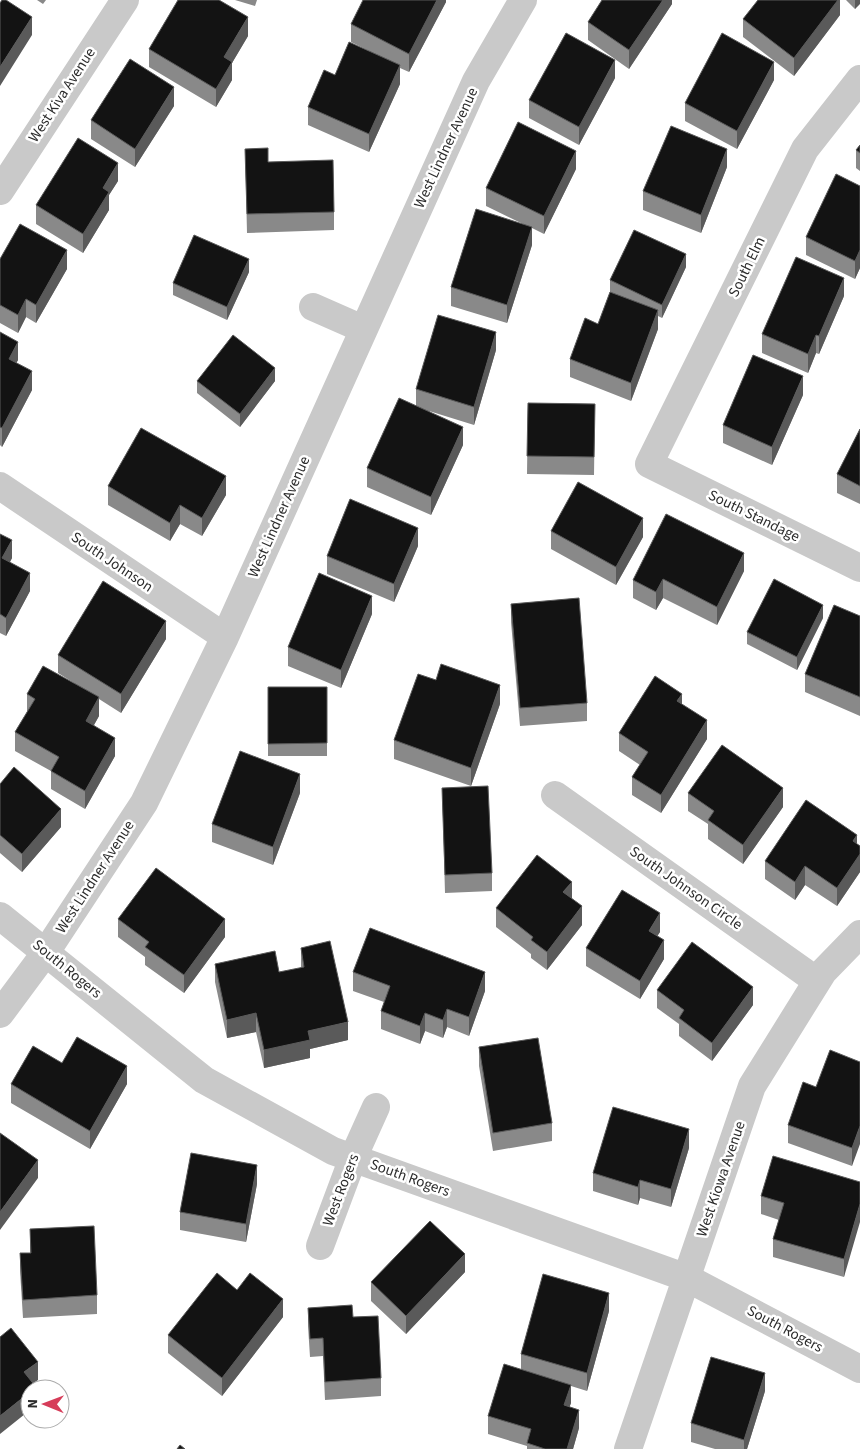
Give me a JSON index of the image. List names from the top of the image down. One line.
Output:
{"streets":{"street":["West Kiva Avenue","West Lindner Avenue","South Elm","South Standage","South Johnson","South Johnson Circle","South Rogers","West Kiowa Avenue","West Rogers"]},"crossings":[["West Lindner Avenue","South Johnson"],["West Lindner Avenue","South Rogers"],["South Elm","South Standage"],["South Johnson Circle","West Kiowa Avenue"],["South Rogers","West Kiowa Avenue"],["South Rogers","West Rogers"]],"north":"left"}
